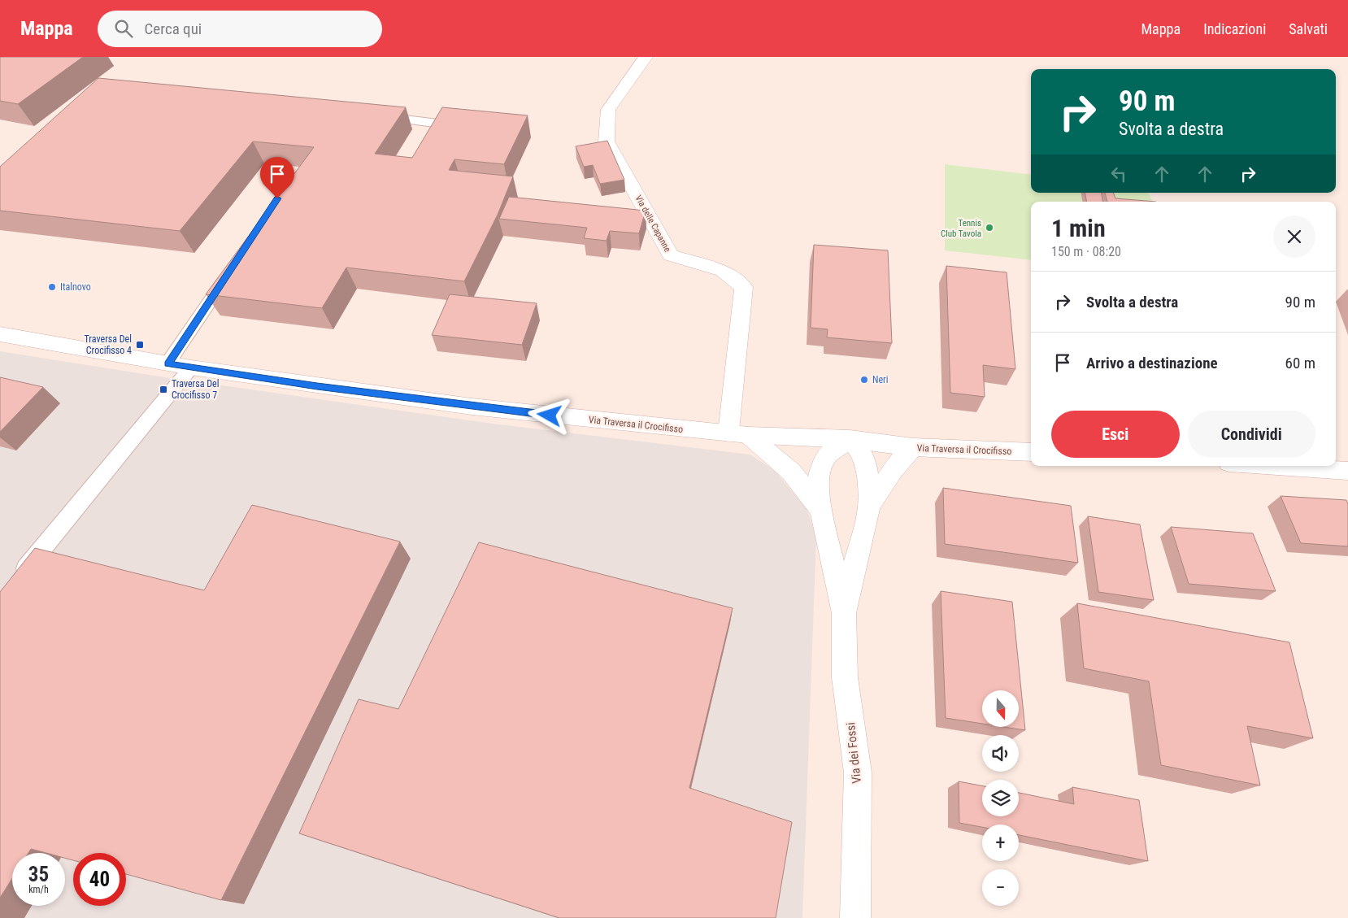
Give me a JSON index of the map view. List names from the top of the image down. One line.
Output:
{"streets":{"street":["Via delle Capanne","Via Traversa il Crocifisso","Via dei Fossi"]},"crossings":[["Via delle Capanne","Via Traversa il Crocifisso"],["Via delle Capanne","Via dei Fossi"],["Via Traversa il Crocifisso","Via dei Fossi"]],"places":{"other":["Tennis Club Tavola","Italnovo","Neri"],"transit":["Traversa Del Crocifisso 4","Traversa Del Crocifisso 7"]},"north":"bottom","page":{"header":"Mappa","search":"Cerca qui","nav":["Mappa","Indicazioni","Salvati"],"turn":["90 m","Svolta a destra"],"heading":["1 min","150 m · 08:20"],"list":[{"name":"Svolta a destra","value":"90 m"},{"name":"Arrivo a destinazione","value":"60 m"}],"buttons":["Esci","Condividi"],"map_buttons":["+","−"],"speed":"35 km/h","limit":"40"}}
